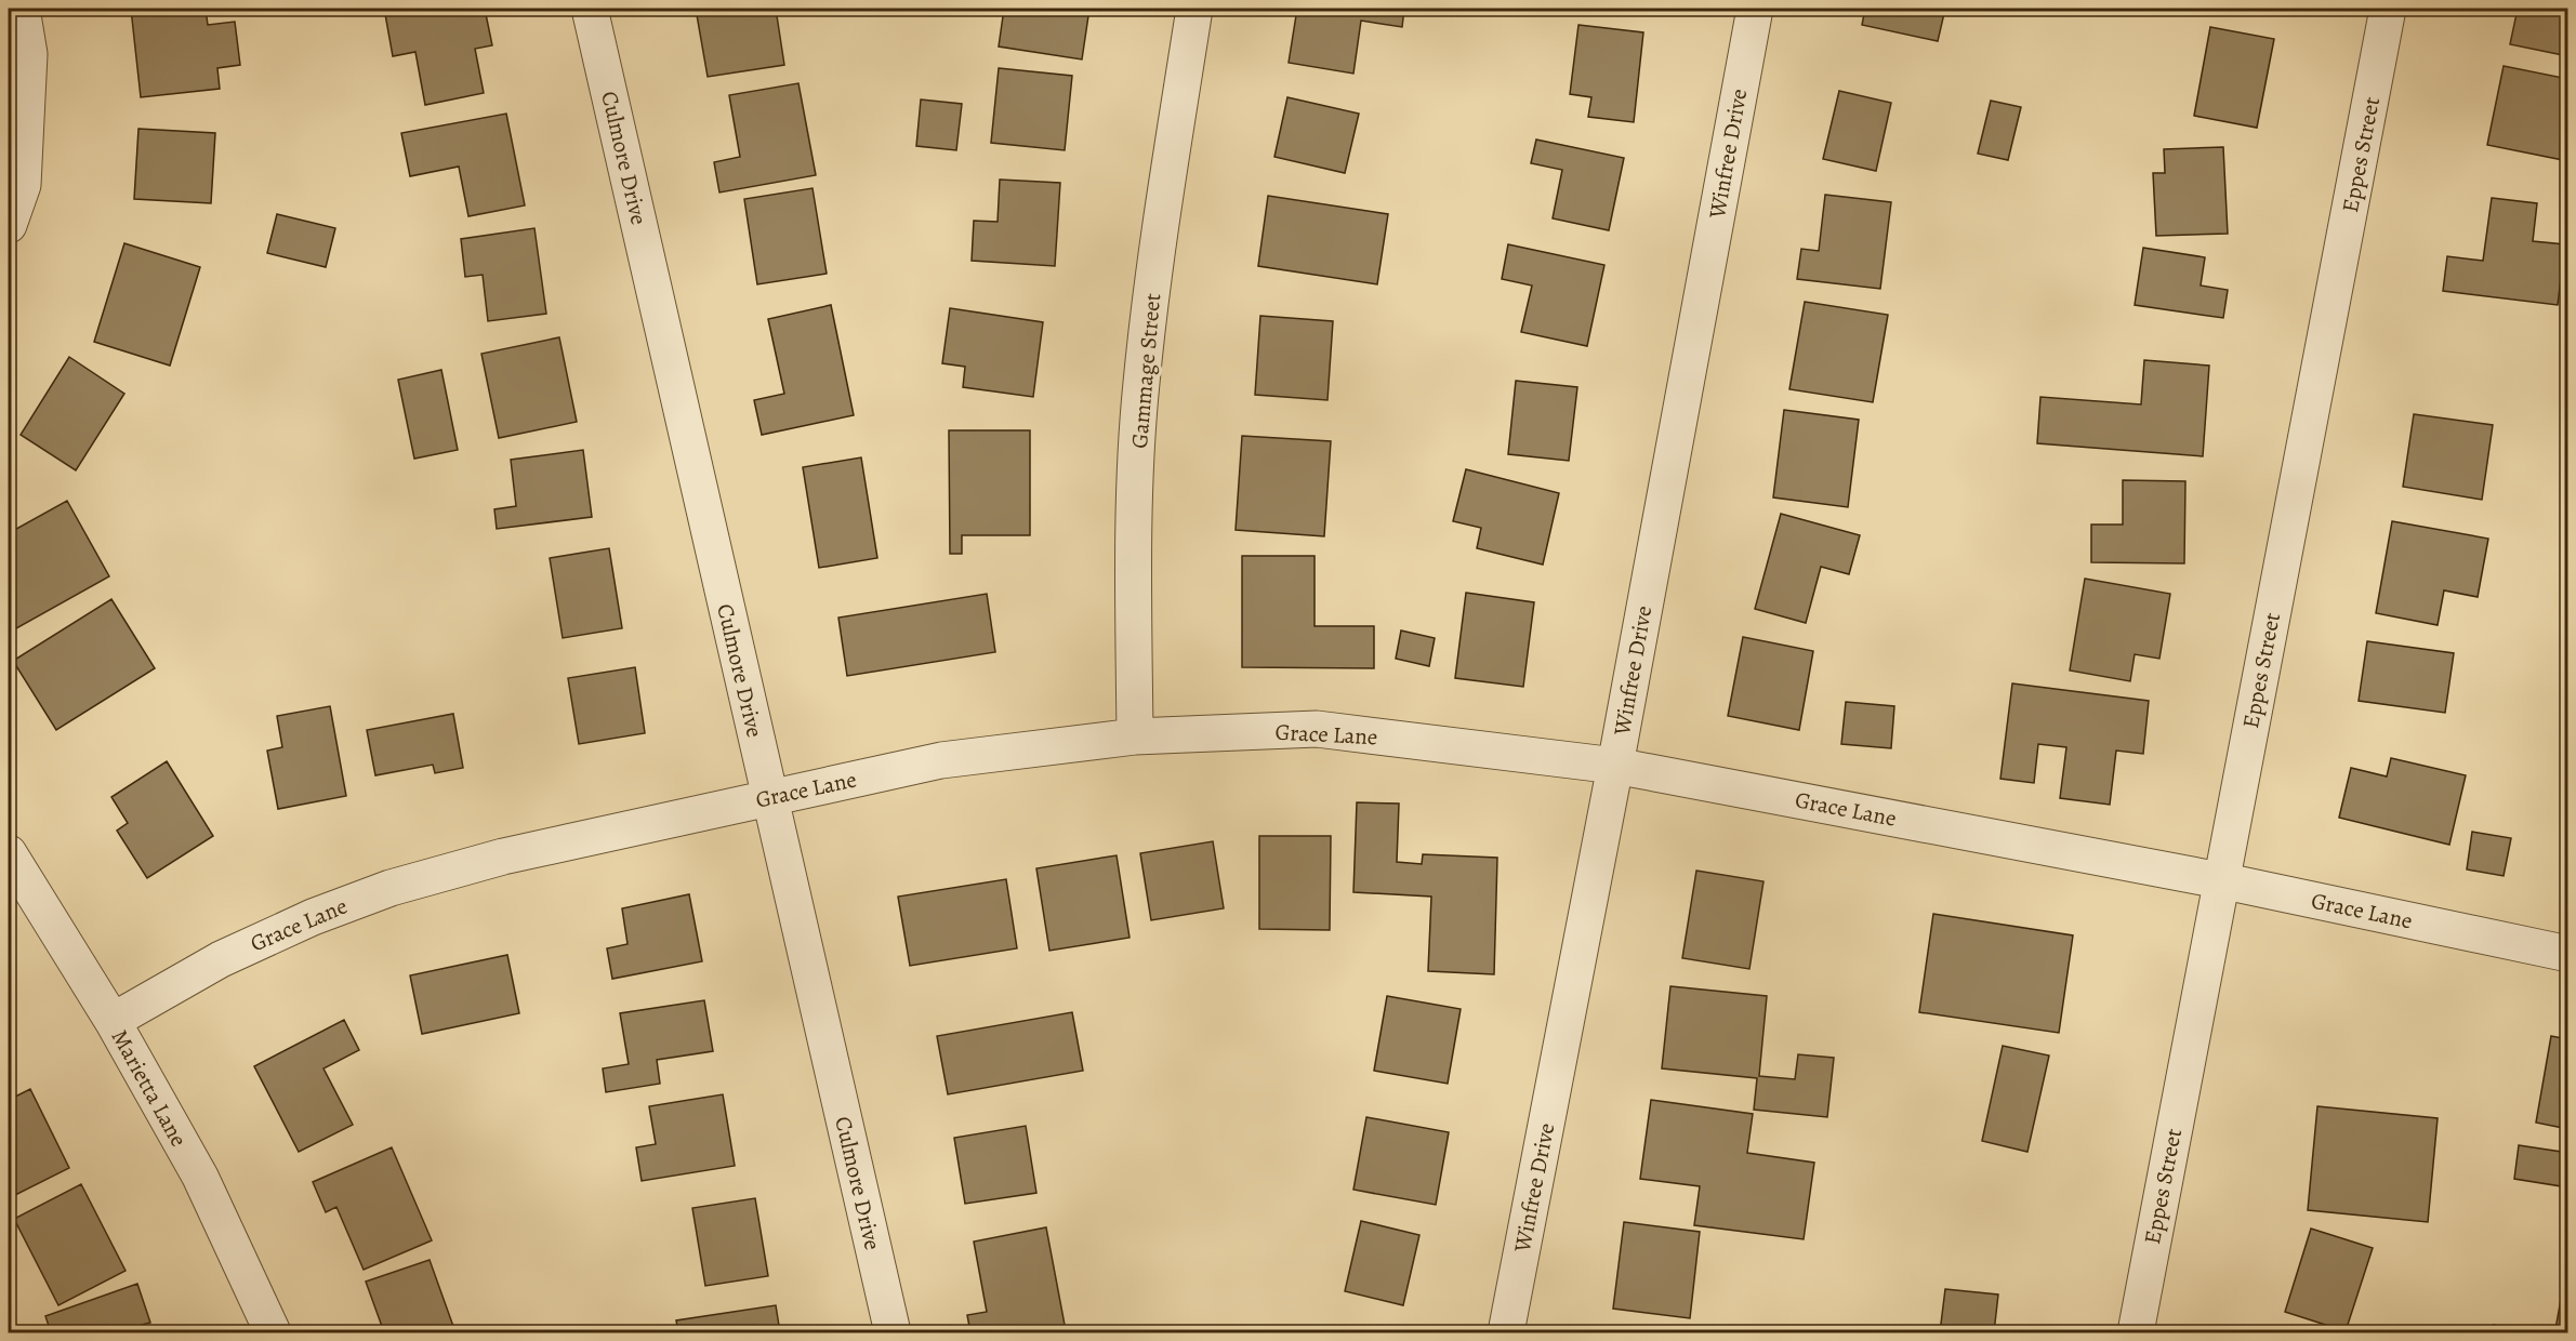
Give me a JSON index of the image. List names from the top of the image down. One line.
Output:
{"streets":{"street":["Winfree Drive","Eppes Street","Culmore Drive","Gammage Street","Grace Lane","Marietta Lane"]},"crossings":[["Winfree Drive","Grace Lane"],["Eppes Street","Grace Lane"],["Culmore Drive","Grace Lane"],["Gammage Street","Grace Lane"],["Grace Lane","Marietta Lane"]]}
